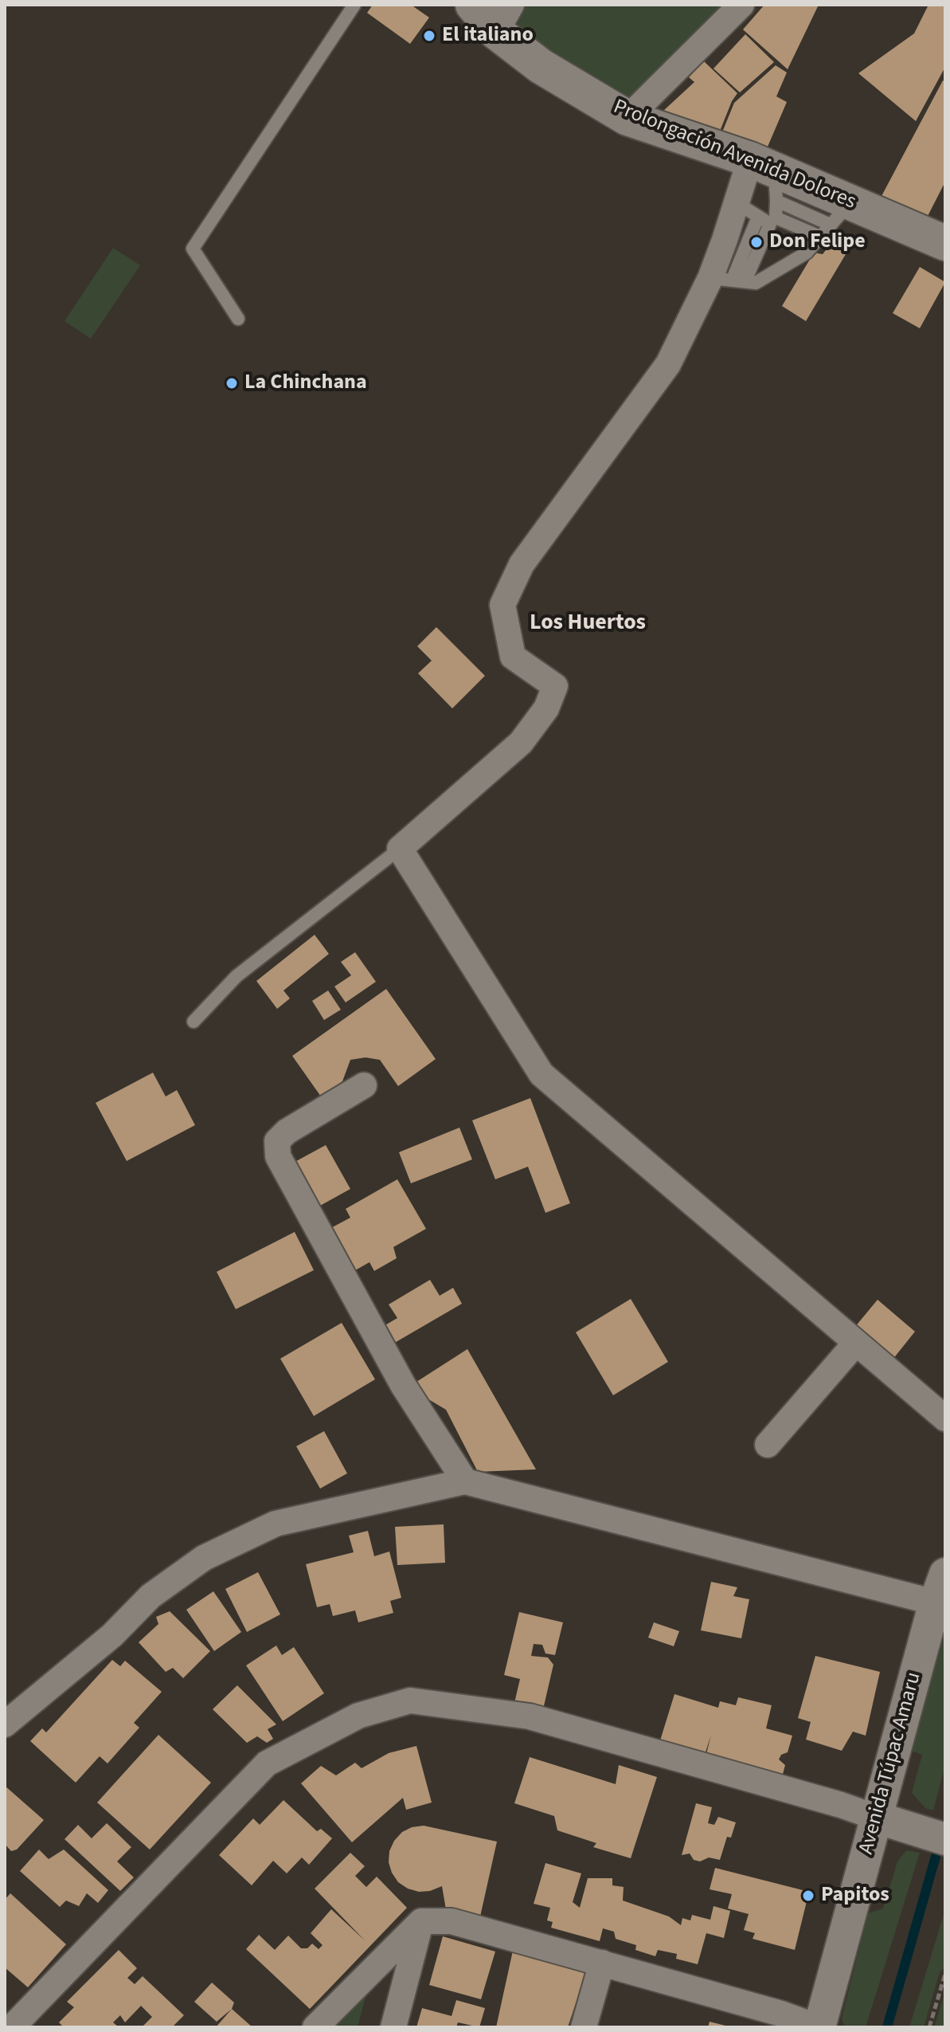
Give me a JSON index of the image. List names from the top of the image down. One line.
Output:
{"streets":{"main road":["Prolongación Avenida Dolores"],"street":["Avenida Túpac Amaru"]},"districts":["Los Huertos"],"places":["El italiano","Don Felipe","La Chinchana","Papitos"]}
